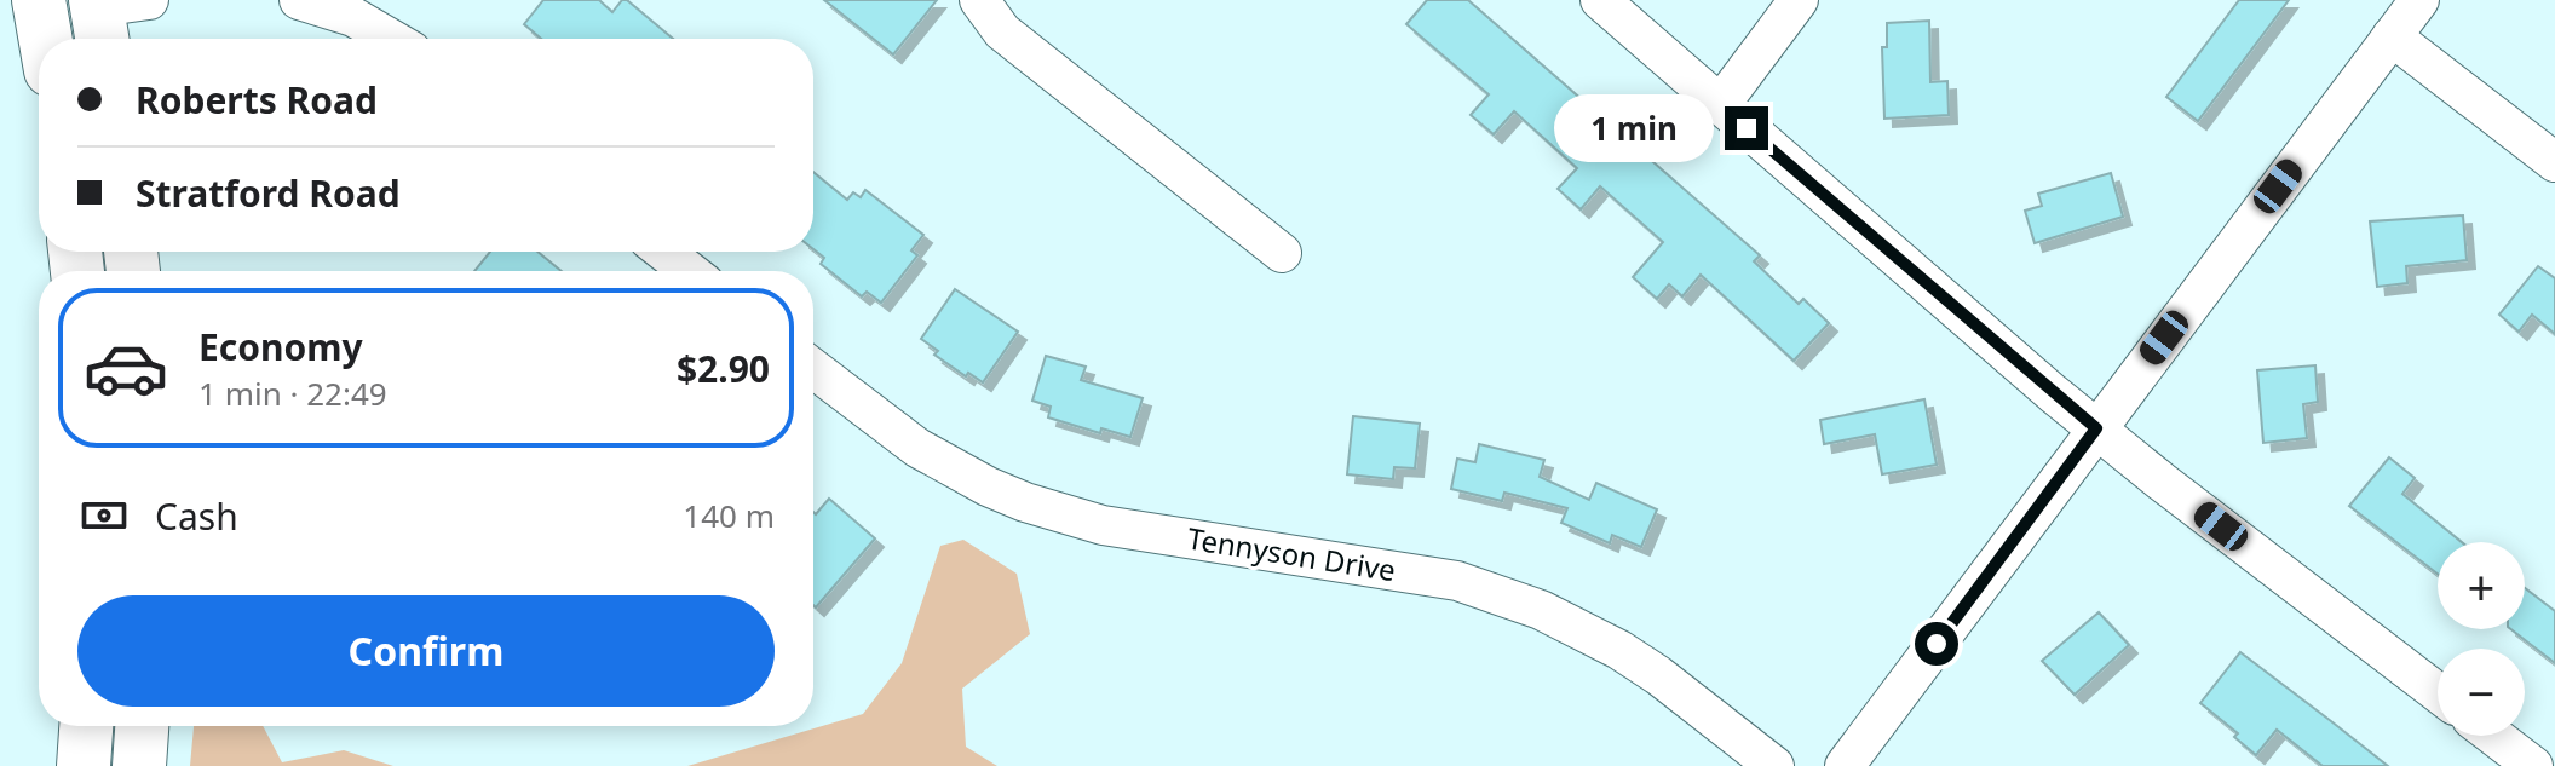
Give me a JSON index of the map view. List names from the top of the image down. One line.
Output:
{"streets":{"street":["Tennyson Drive"]},"page":{"banner":["Roberts Road","Stratford Road"],"bubble":"1 min","list":[{"name":"Economy","note":"1 min · 22:49","value":"$2.90"}],"pay":["Cash","140 m"],"map_buttons":["+","−"],"buttons":"Confirm"}}
